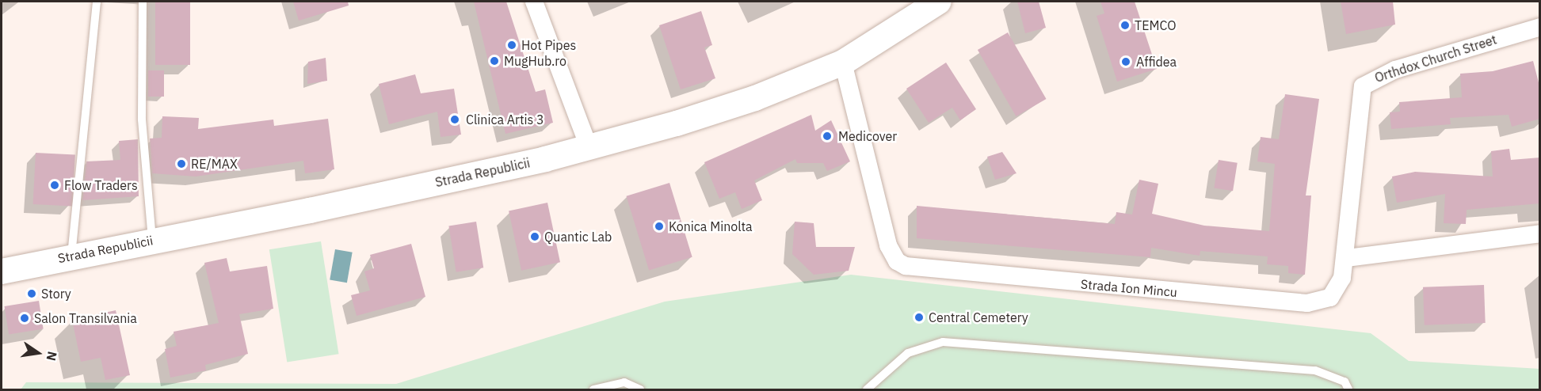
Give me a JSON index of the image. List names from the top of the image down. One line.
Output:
{"streets":{"street":["Orthdox Church Street","Strada Republicii","Strada Ion Mincu"]},"crossings":[["Orthdox Church Street","Strada Ion Mincu"],["Strada Republicii","Strada Ion Mincu"]],"places":["TEMCO","Hot Pipes","MugHub.ro","Affidea","Clinica Artis 3","Medicover","RE/MAX","Flow Traders","Konica Minolta","Quantic Lab","Story","Central Cemetery","Salon Transilvania"],"north":"right"}
